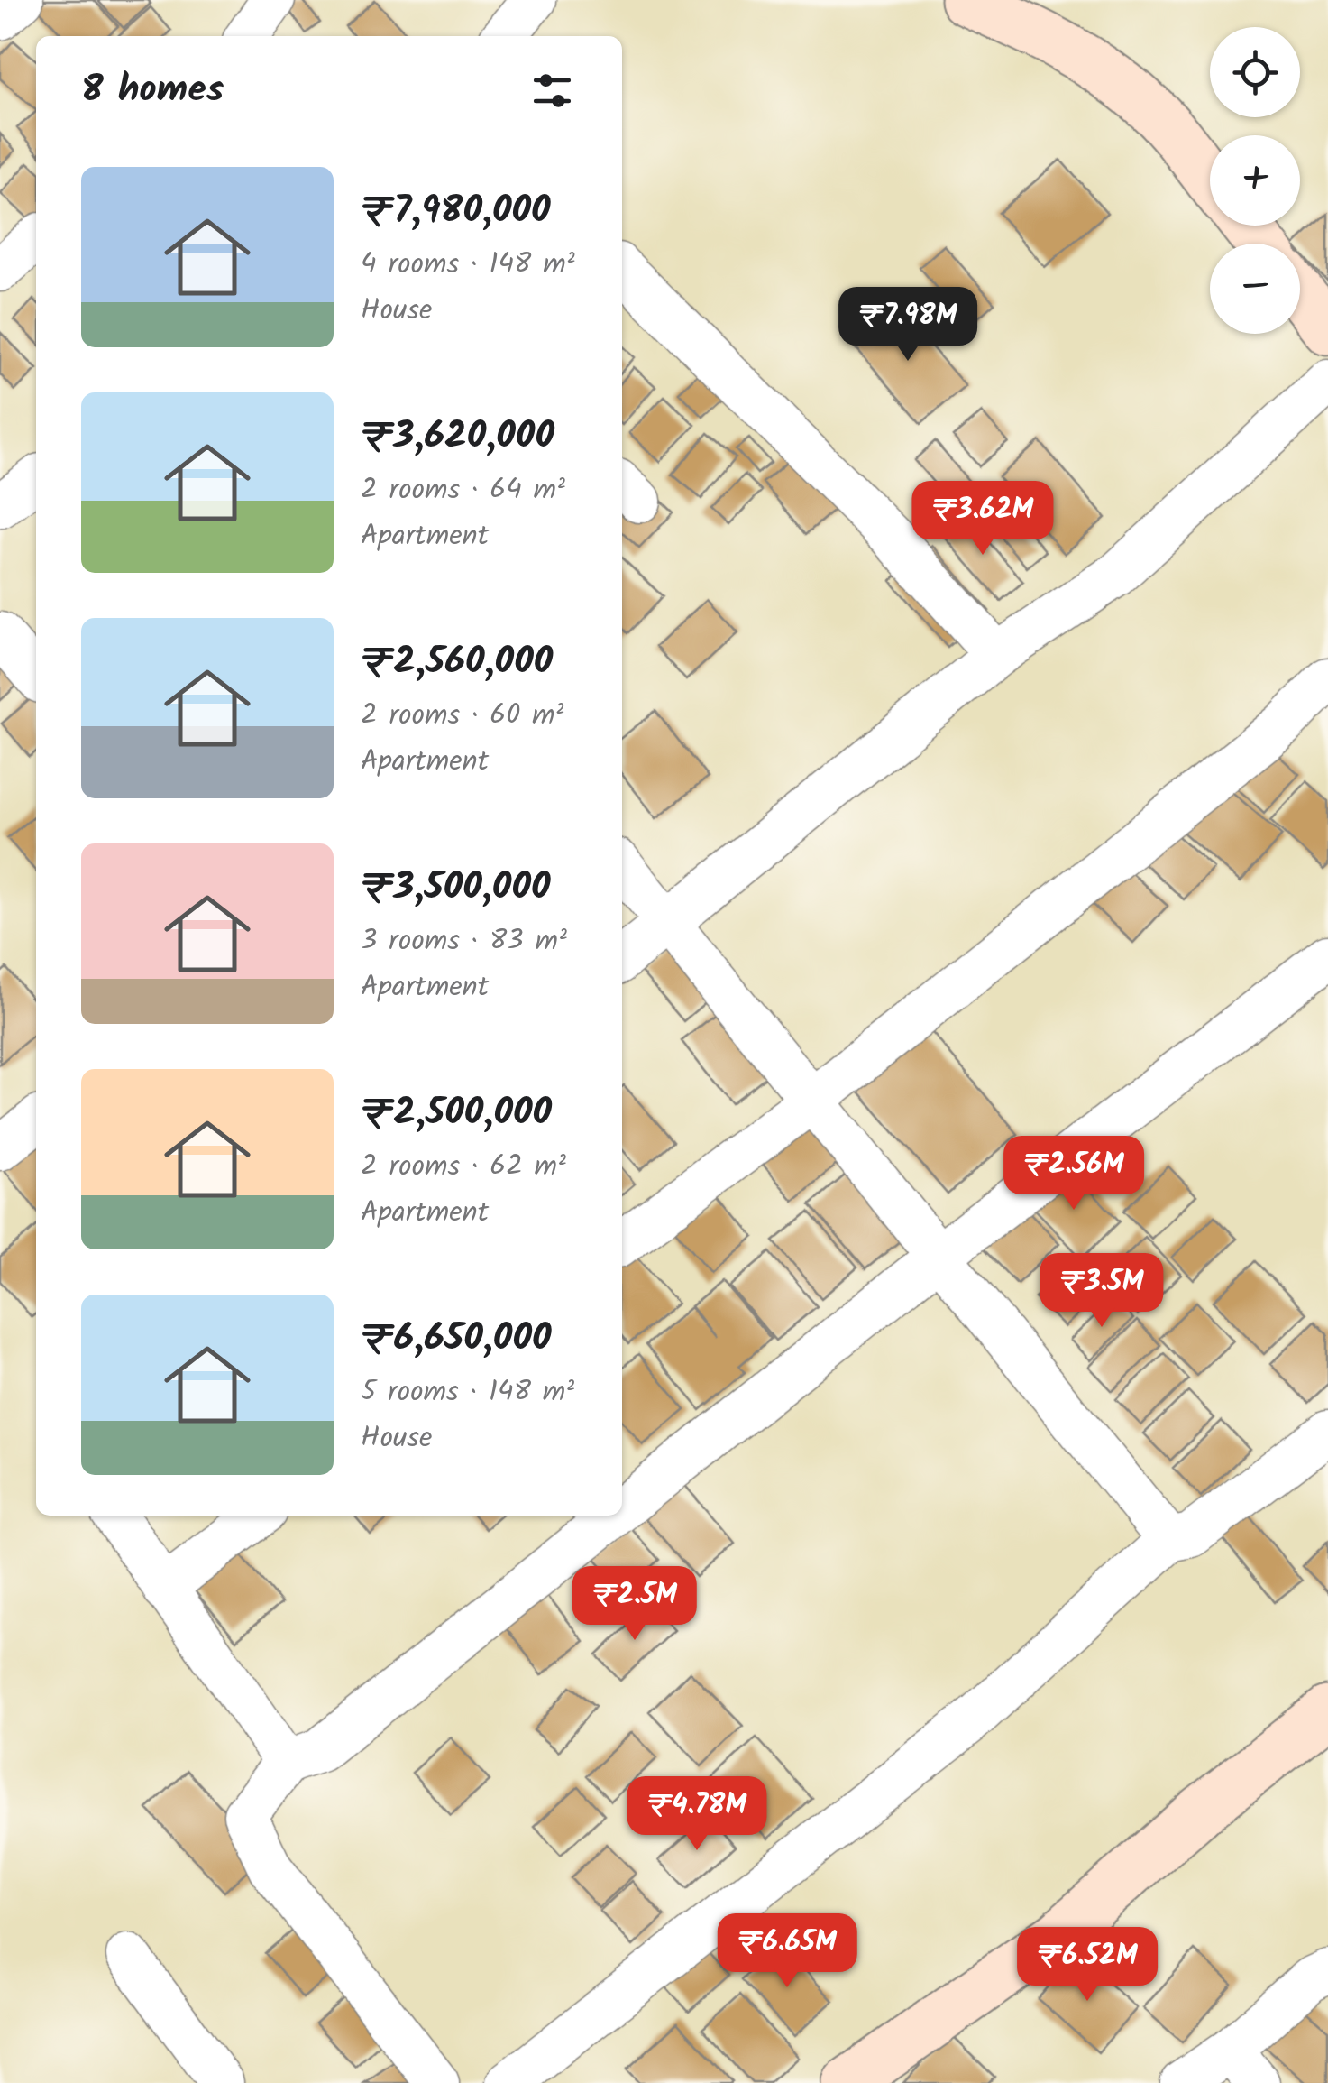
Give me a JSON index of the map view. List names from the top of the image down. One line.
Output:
{"page":{"map_buttons":["+","−"],"heading":"8 homes","list":[{"name":"₹7,980,000","note":"4 rooms · 148 m² · House"},{"name":"₹3,620,000","note":"2 rooms · 64 m² · Apartment"},{"name":"₹2,560,000","note":"2 rooms · 60 m² · Apartment"},{"name":"₹3,500,000","note":"3 rooms · 83 m² · Apartment"},{"name":"₹2,500,000","note":"2 rooms · 62 m² · Apartment"},{"name":"₹6,650,000","note":"5 rooms · 148 m² · House"}],"price":["₹7.98M","₹3.62M","₹2.56M","₹3.5M","₹2.5M","₹4.78M","₹6.65M","₹6.52M"]}}
